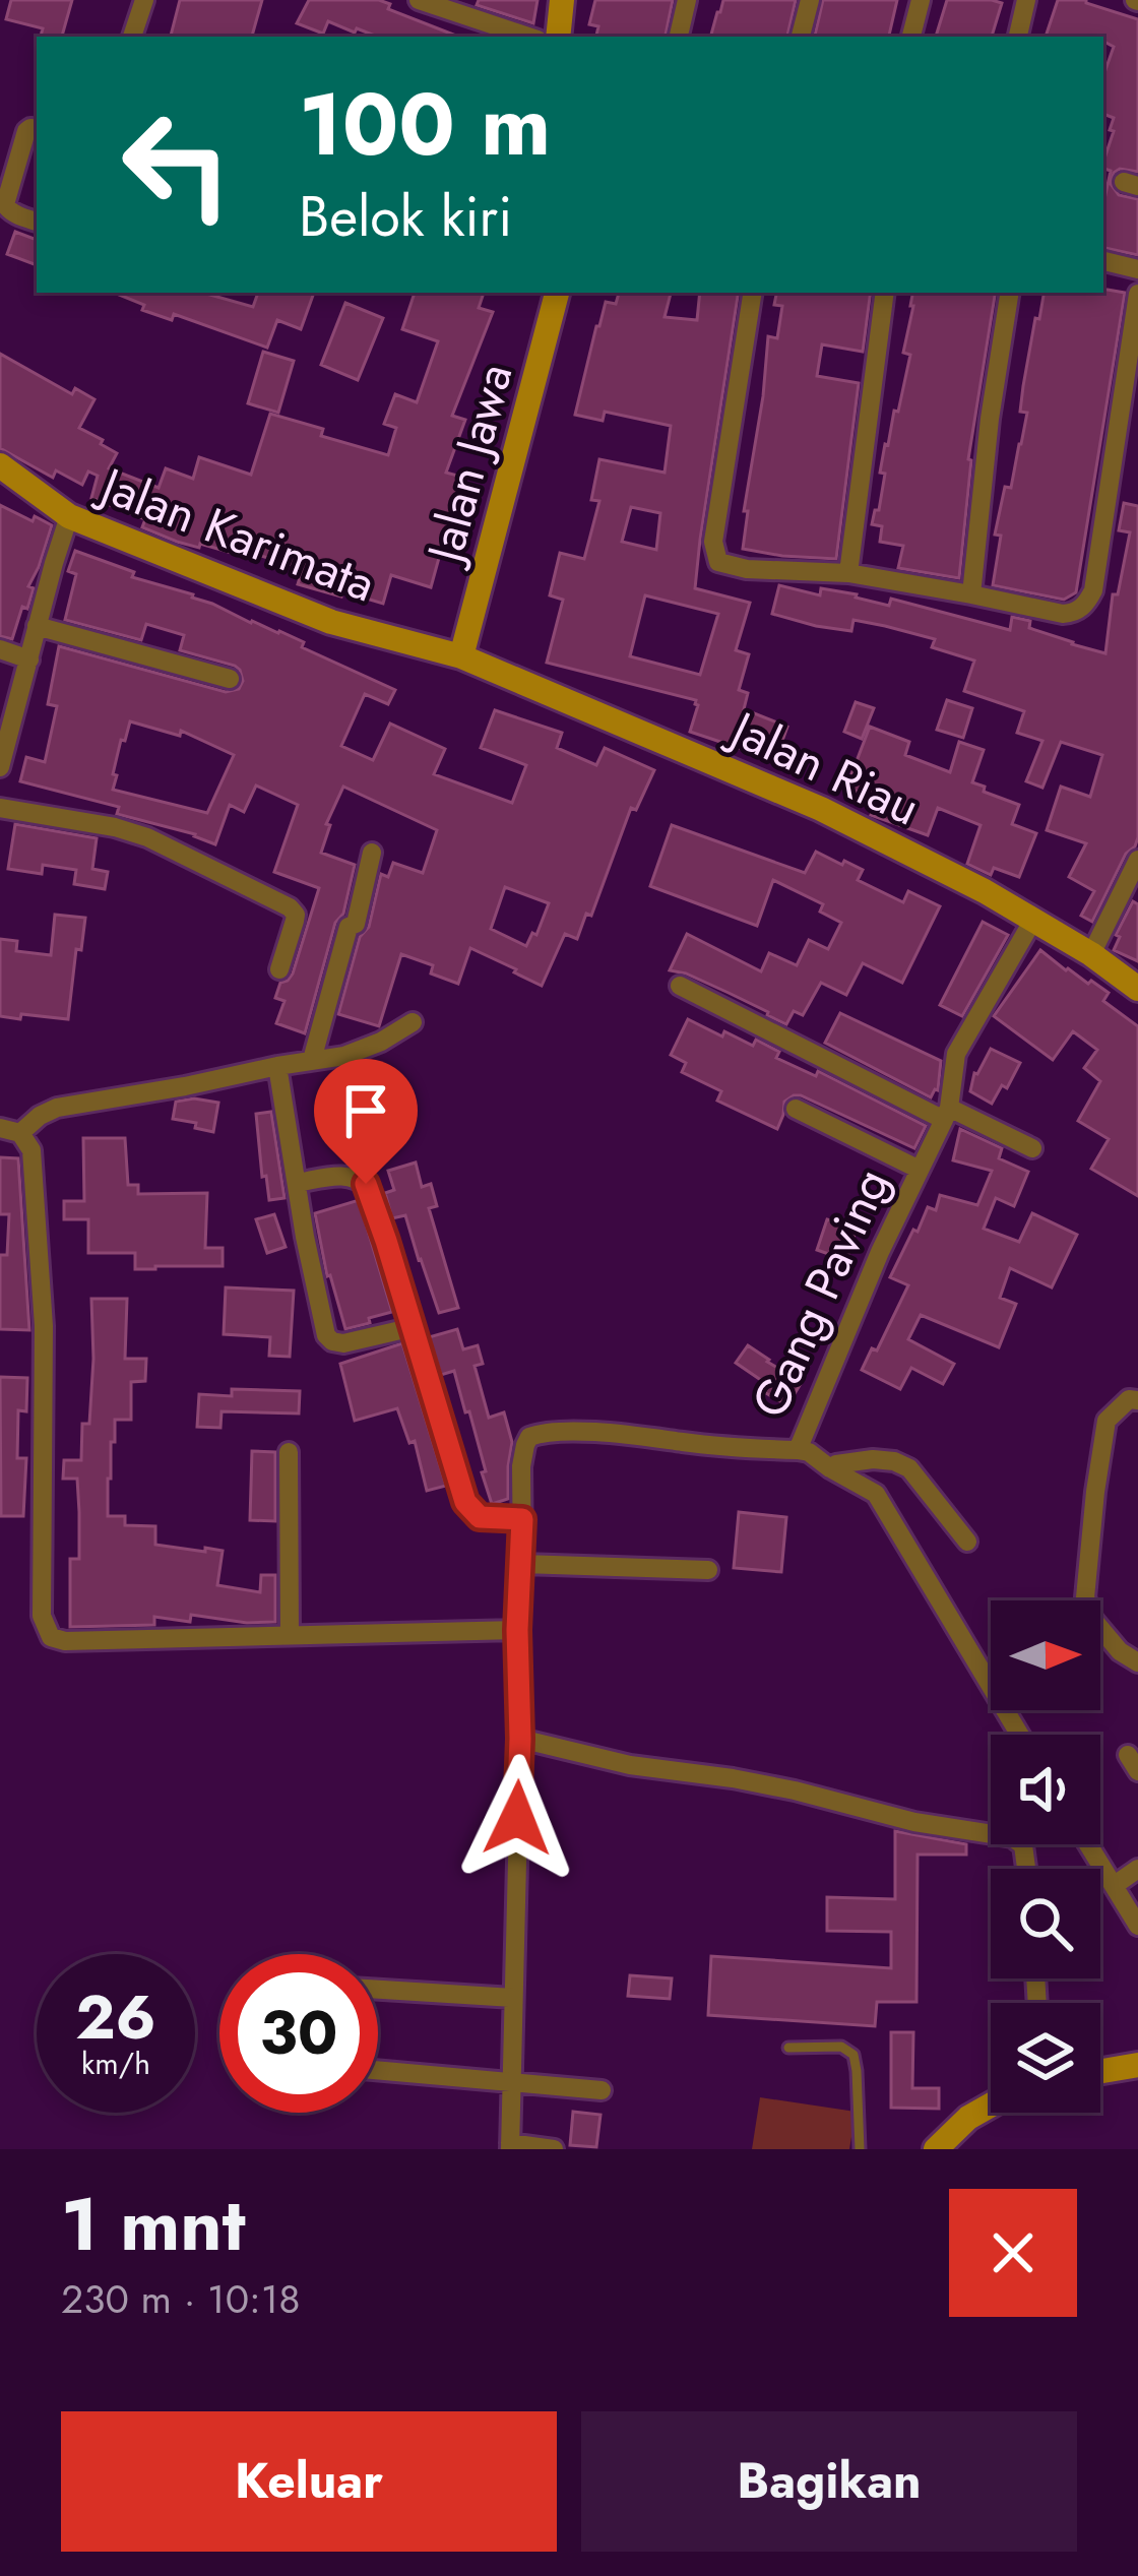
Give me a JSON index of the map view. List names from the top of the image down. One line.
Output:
{"streets":{"main road":["Jalan Jawa","Jalan Karimata","Jalan Riau"],"street":["Gang Paving"]},"crossings":[["Jalan Jawa","Jalan Karimata"],["Jalan Jawa","Jalan Riau"],["Jalan Karimata","Jalan Riau"],["Jalan Riau","Gang Paving"]],"north":"right","page":{"turn":["100 m","Belok kiri"],"speed":"26 km/h","limit":"30","heading":["1 mnt","230 m · 10:18"],"buttons":["Keluar","Bagikan"]}}
